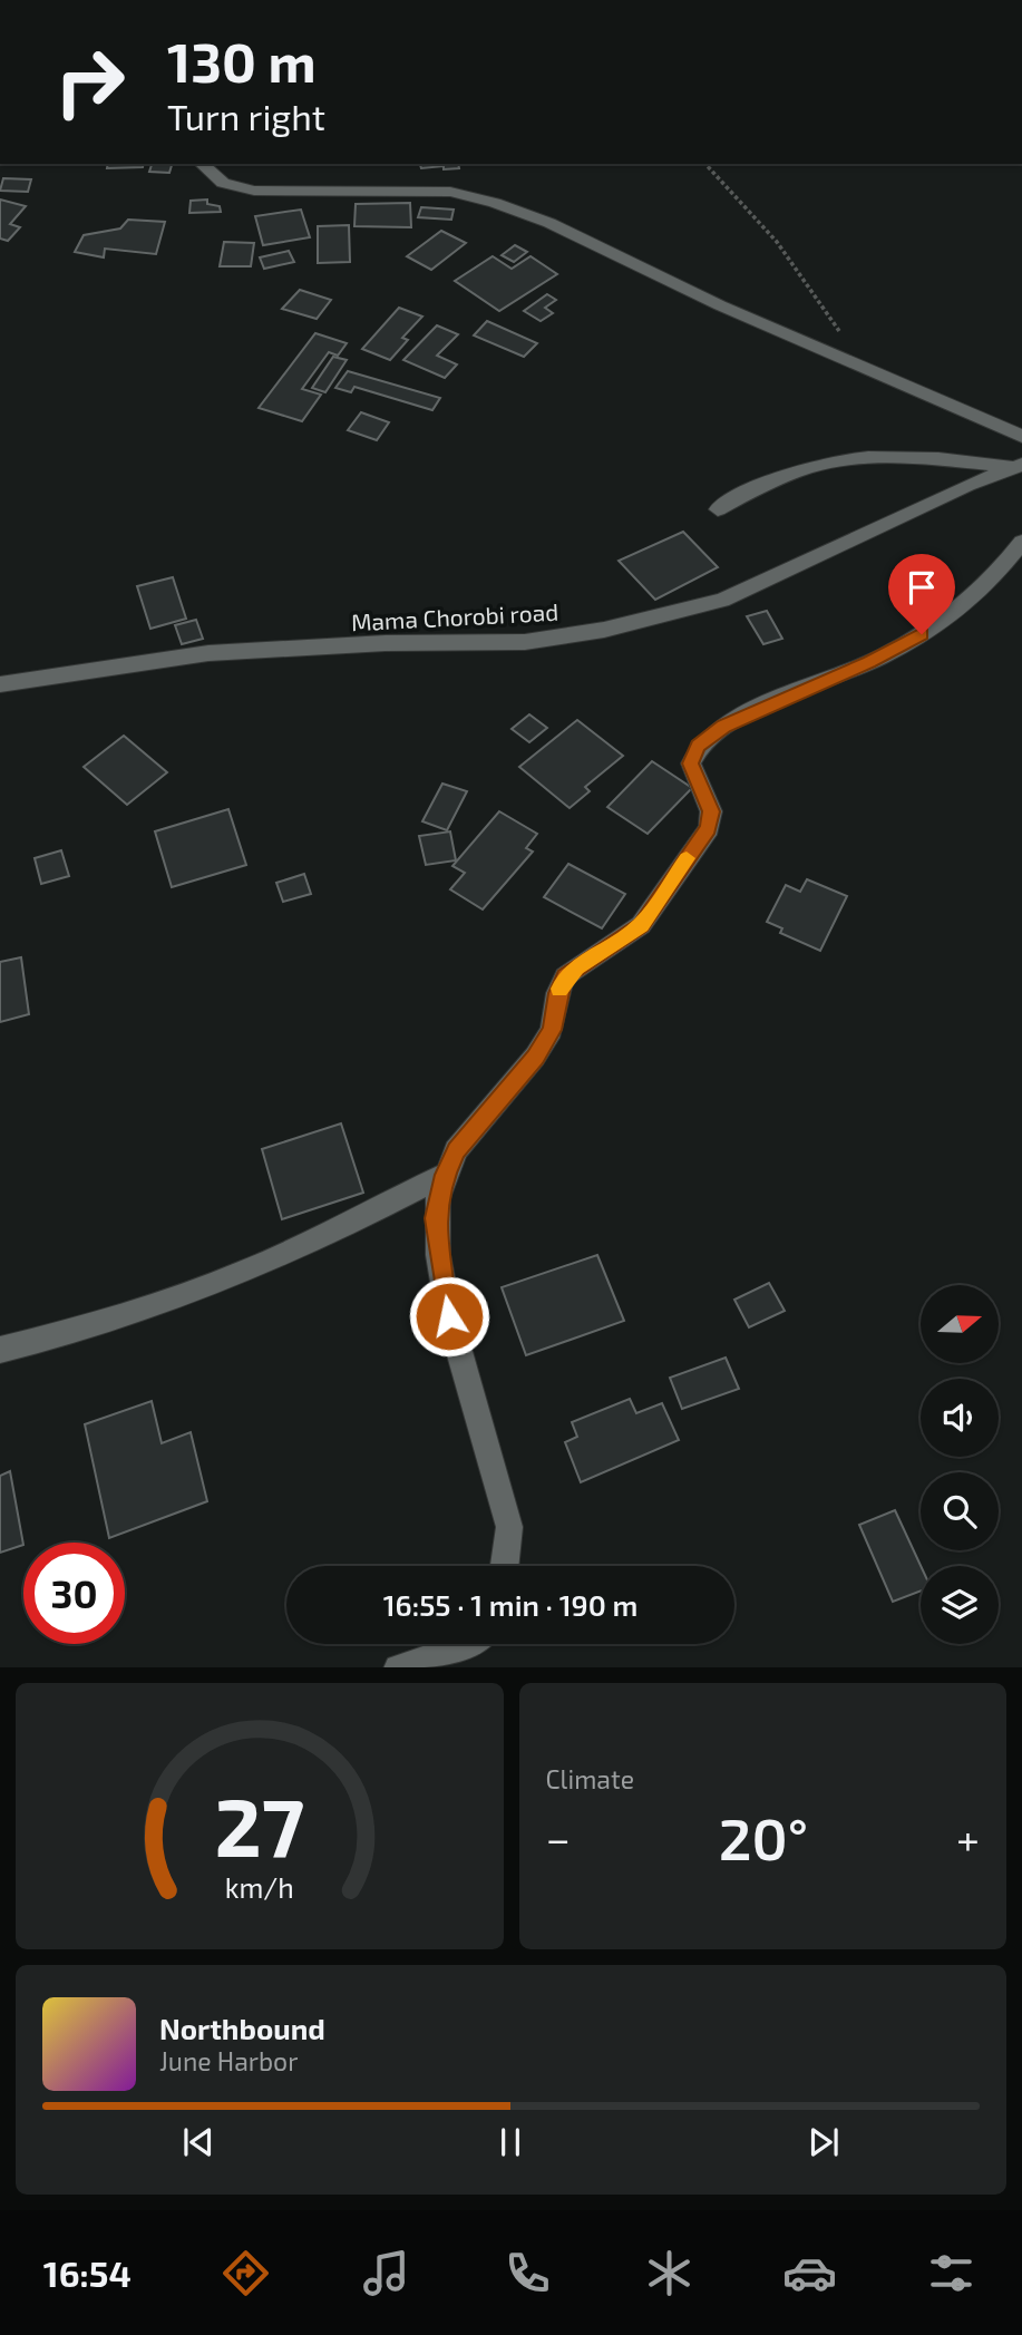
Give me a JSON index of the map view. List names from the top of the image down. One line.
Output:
{"streets":{"street":["Mama Chorobi road"]},"north":"right","page":{"turn":["130 m","Turn right"],"limit":"30","trip":"16:55 · 1 min · 190 m","tile":"Climate","heat":["−","20°","+"],"song":["Northbound","June Harbor"],"tabs":"16:54","gauge":["27","km/h"]}}
